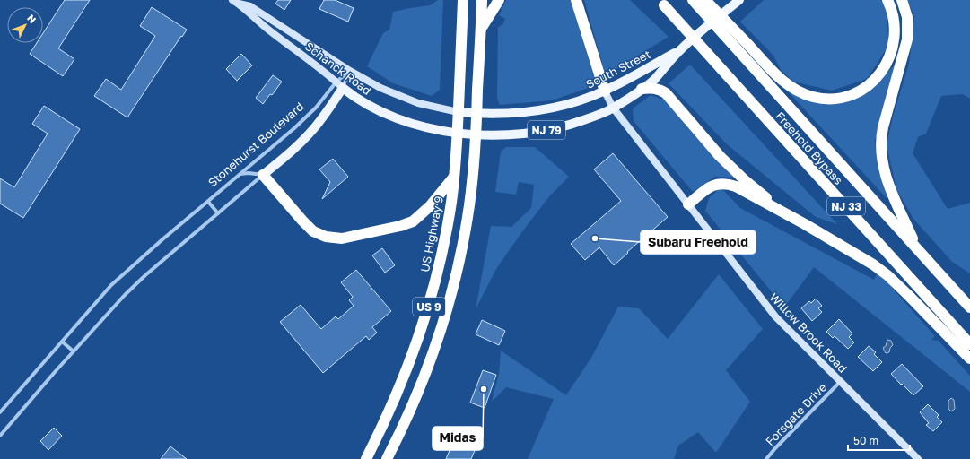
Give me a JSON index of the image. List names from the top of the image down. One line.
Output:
{"streets":{"highway":["Freehold Bypass","NJ 33","US Highway 9","US 9"],"main road":["Schanck Road","South Street","NJ 79","Stonehurst Boulevard"],"street":["Willow Brook Road","Forsgate Drive"]},"crossings":[["Schanck Road","South Street"],["Schanck Road","Stonehurst Boulevard"],["Schanck Road","US Highway 9"],["South Street","US Highway 9"],["South Street","US 9"],["South Street","Willow Brook Road"],["Willow Brook Road","Forsgate Drive"]],"places":["Subaru Freehold","Midas"],"scale_bar":"50 m","north":"top right"}
